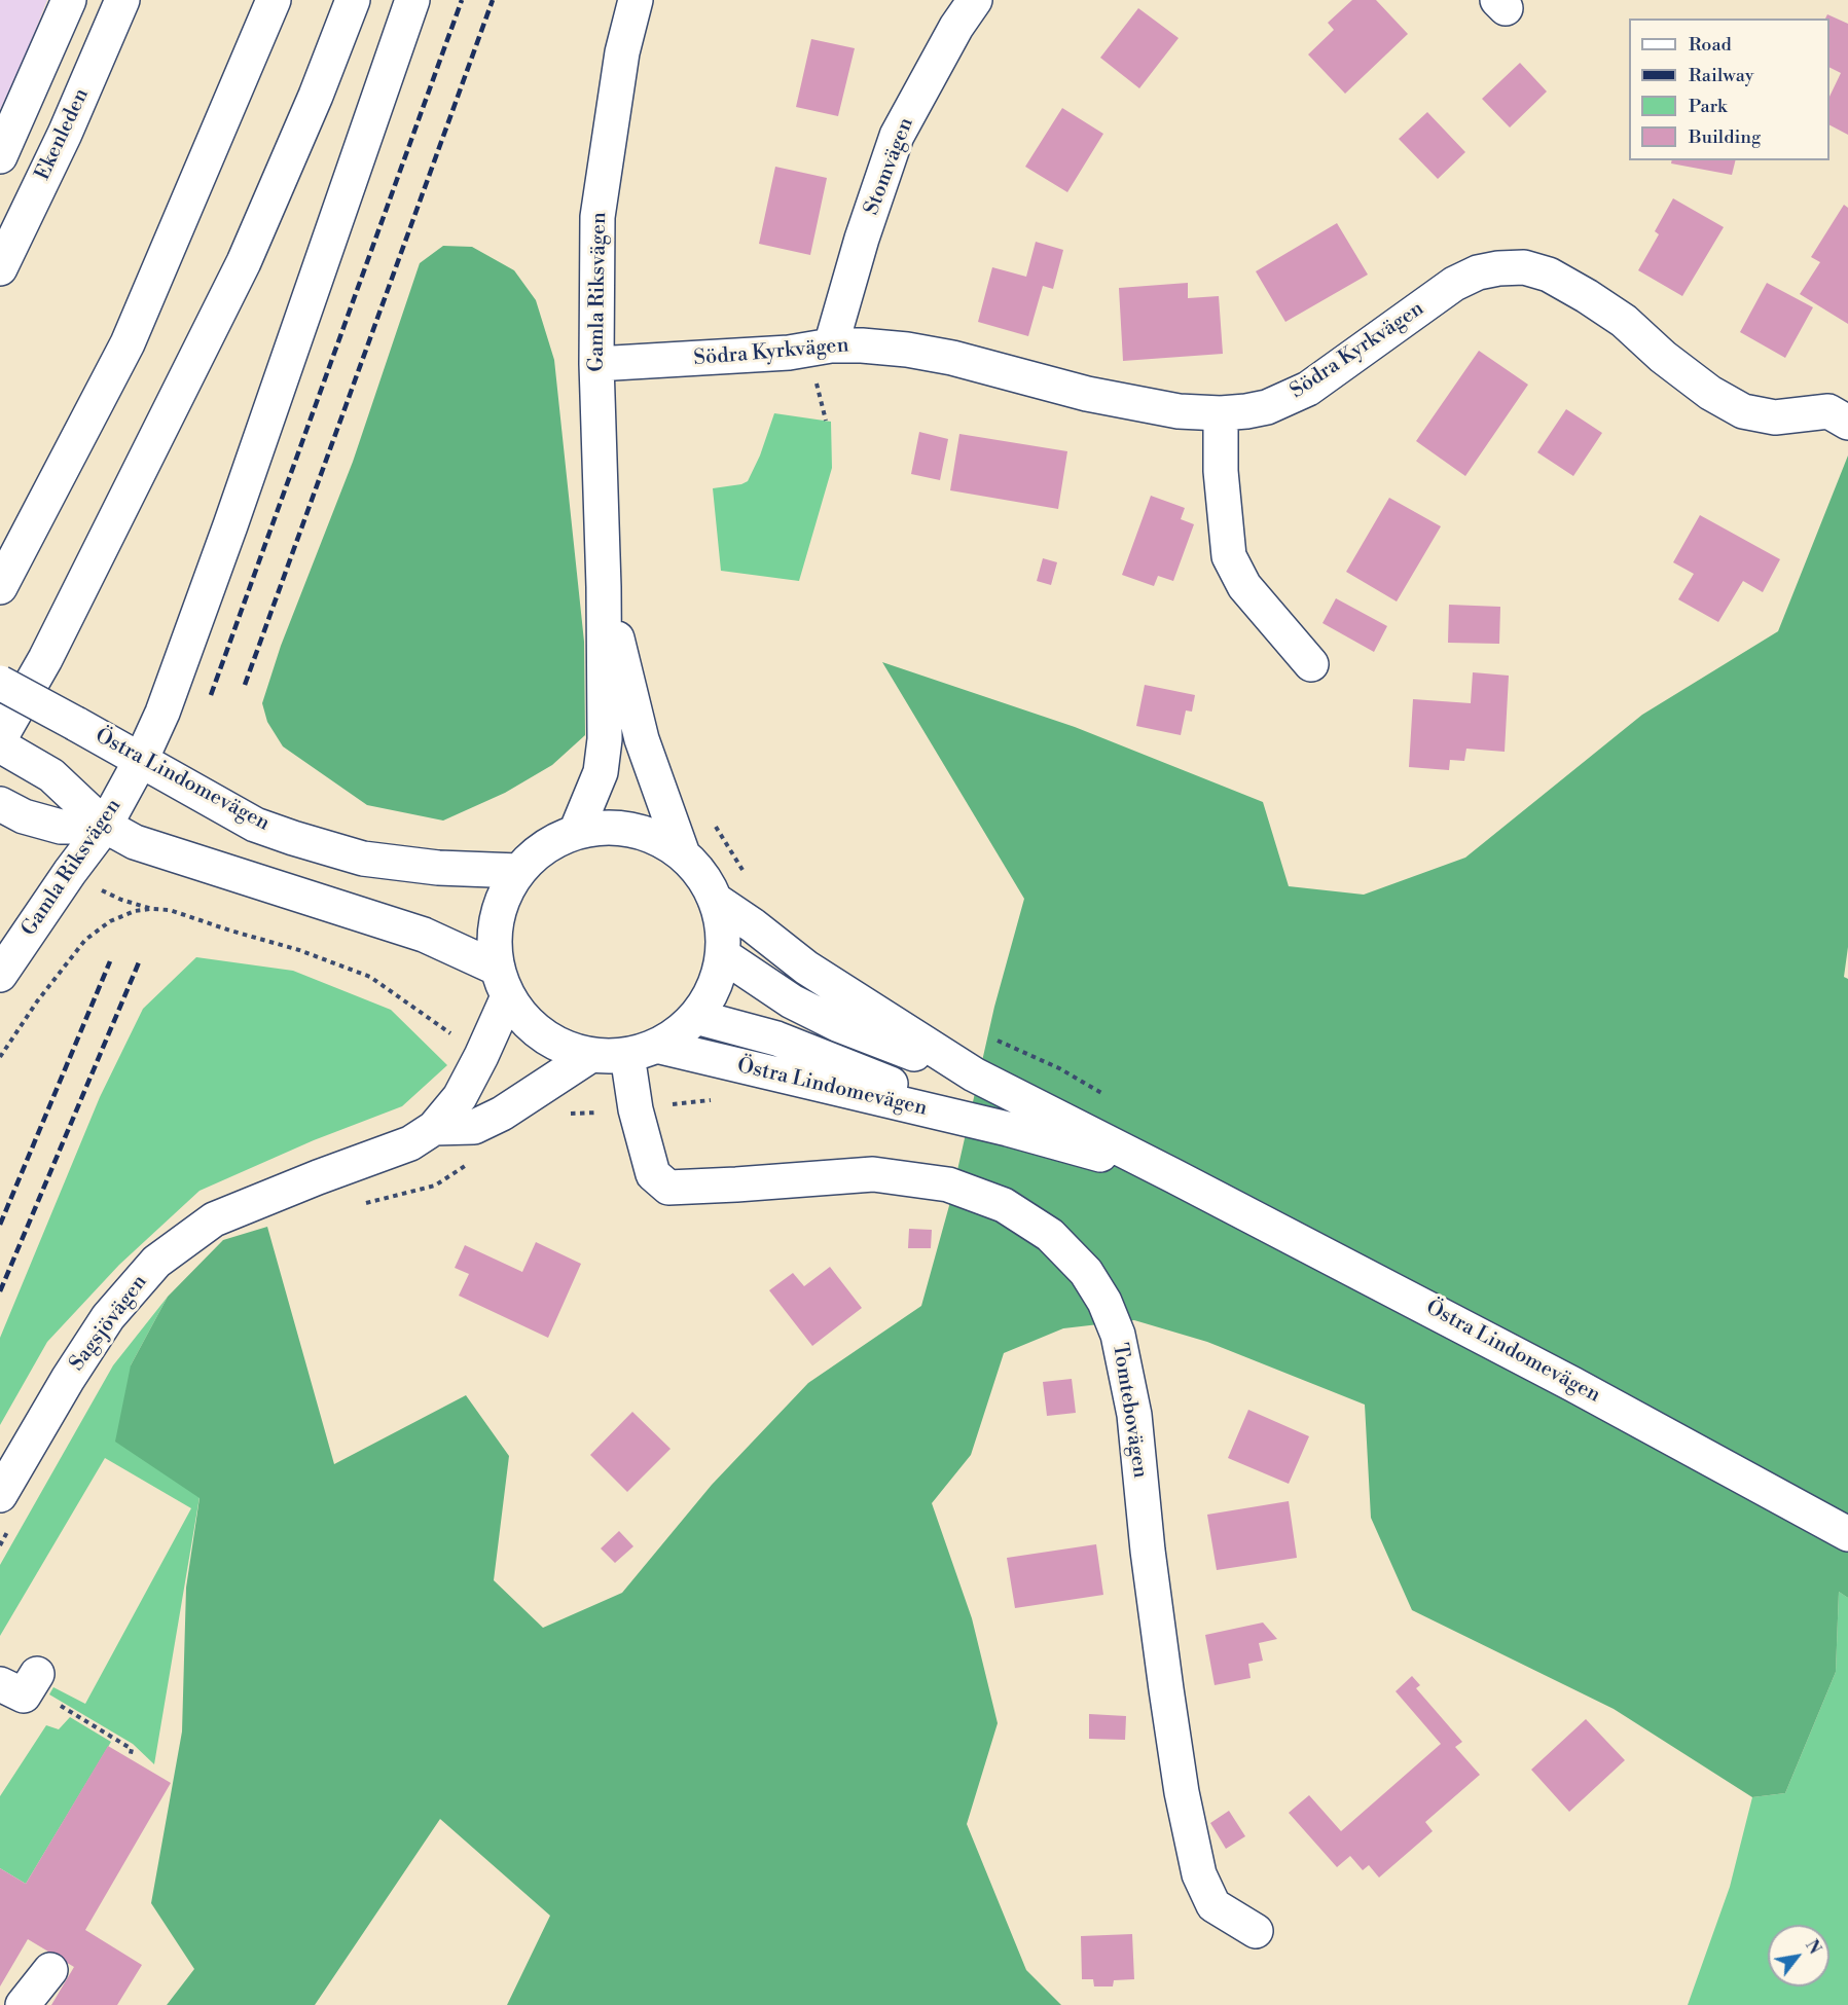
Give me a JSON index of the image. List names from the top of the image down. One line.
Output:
{"streets":{"main road":["Ekenleden","Stomvägen","Gamla Riksvägen","Södra Kyrkvägen","Östra Lindomevägen","Sagsjövägen","Tomtebovägen"]},"crossings":[["Stomvägen","Södra Kyrkvägen"],["Gamla Riksvägen","Södra Kyrkvägen"],["Gamla Riksvägen","Östra Lindomevägen"],["Gamla Riksvägen","Sagsjövägen"],["Gamla Riksvägen","Tomtebovägen"],["Östra Lindomevägen","Tomtebovägen"]],"legend":["Road","Railway","Park","Building"],"north":"top right"}
